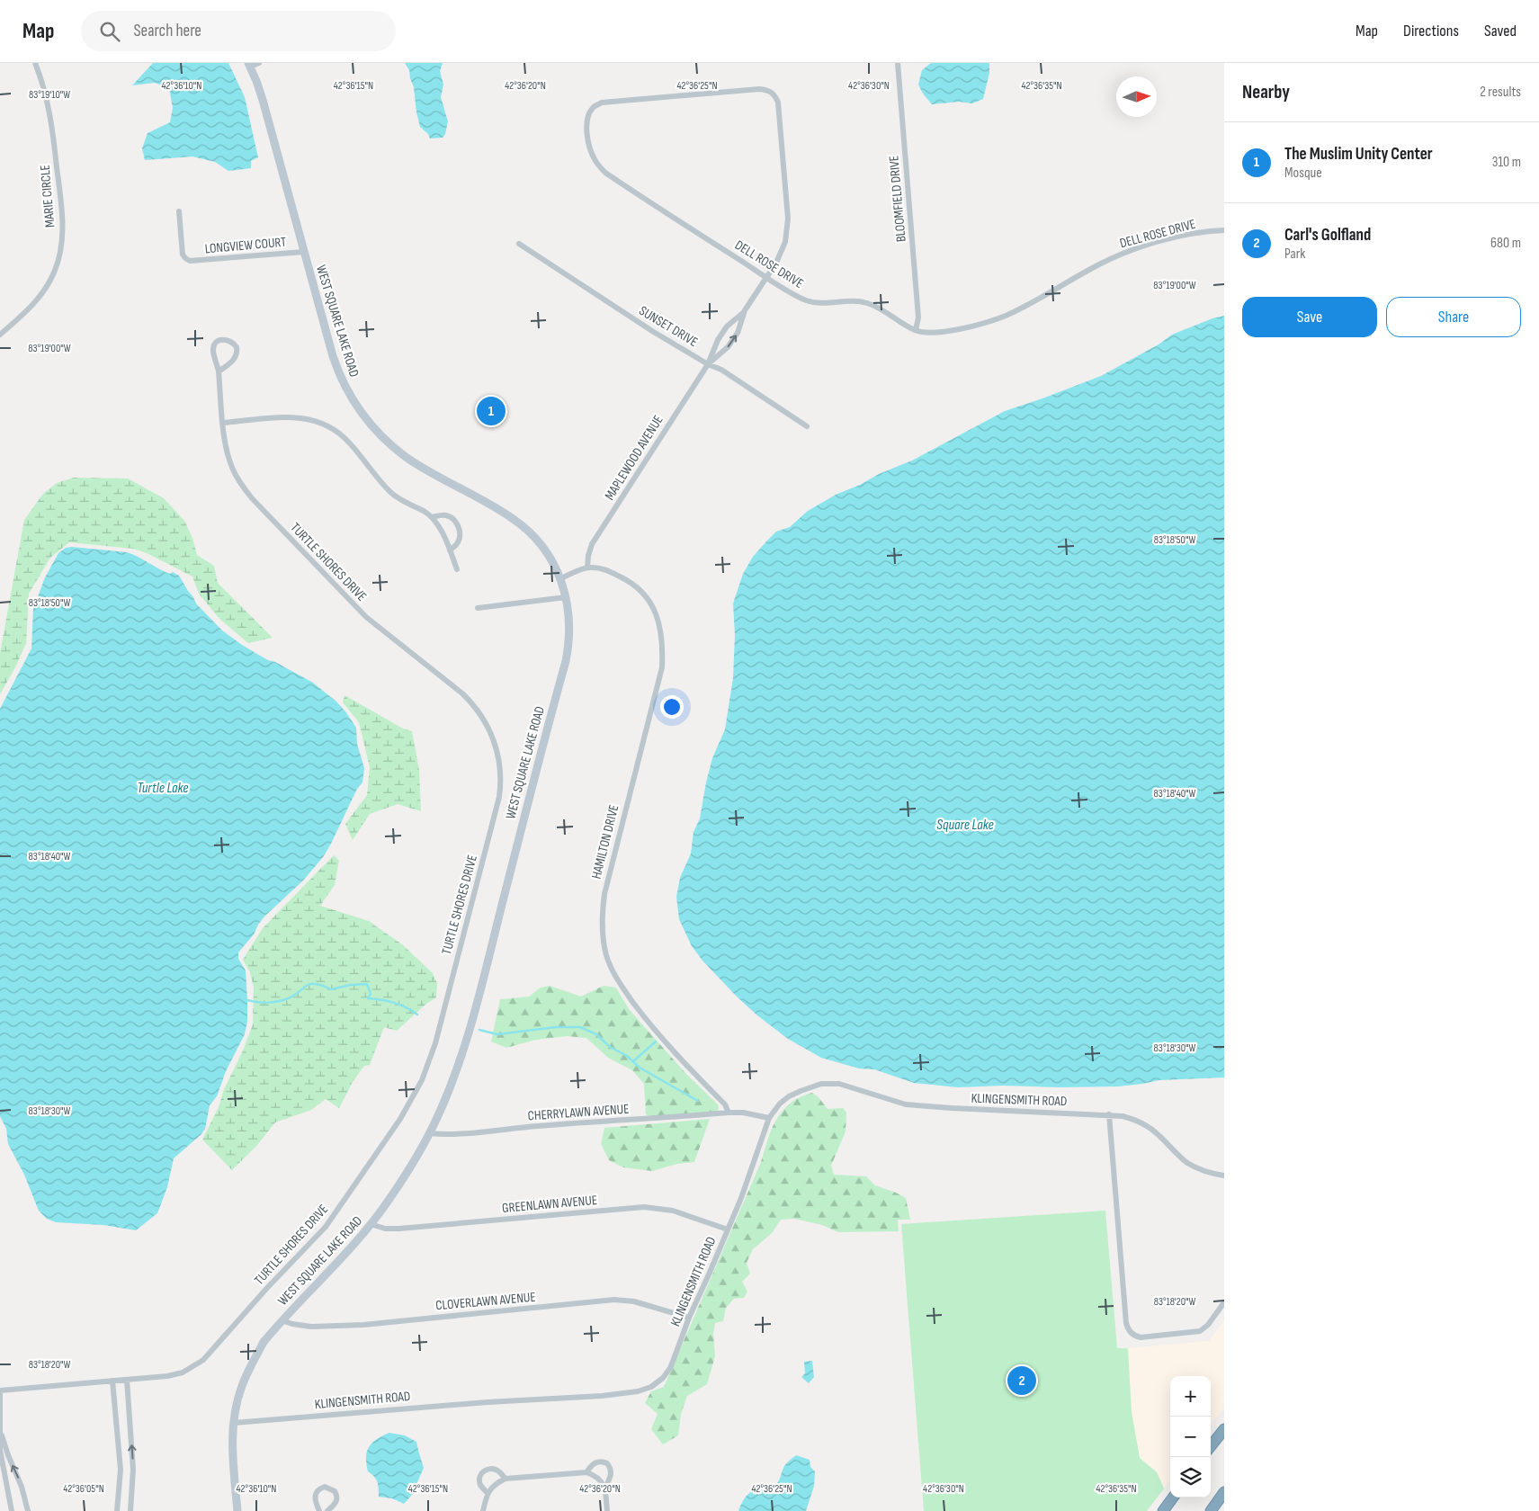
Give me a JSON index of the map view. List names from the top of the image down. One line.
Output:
{"streets":{"street":["MARIE CIRCLE","BLOOMFIELD DRIVE","DELL ROSE DRIVE","LONGVIEW COURT","WEST SQUARE LAKE ROAD","SUNSET DRIVE","MAPLEWOOD AVENUE","TURTLE SHORES DRIVE","HAMILTON DRIVE","KLINGENSMITH ROAD","CHERRYLAWN AVENUE","GREENLAWN AVENUE","CLOVERLAWN AVENUE"]},"crossings":[["BLOOMFIELD DRIVE","DELL ROSE DRIVE"],["DELL ROSE DRIVE","MAPLEWOOD AVENUE"],["LONGVIEW COURT","WEST SQUARE LAKE ROAD"],["WEST SQUARE LAKE ROAD","KLINGENSMITH ROAD"],["WEST SQUARE LAKE ROAD","CHERRYLAWN AVENUE"],["WEST SQUARE LAKE ROAD","GREENLAWN AVENUE"],["WEST SQUARE LAKE ROAD","CLOVERLAWN AVENUE"],["SUNSET DRIVE","MAPLEWOOD AVENUE"],["MAPLEWOOD AVENUE","HAMILTON DRIVE"],["HAMILTON DRIVE","CHERRYLAWN AVENUE"],["KLINGENSMITH ROAD","GREENLAWN AVENUE"],["KLINGENSMITH ROAD","CLOVERLAWN AVENUE"]],"water":["Turtle Lake","Square Lake"],"north":"right","page":{"header":"Map","search":"Search here","nav":["Map","Directions","Saved"],"heading":["Nearby","2 results"],"list":[{"mark":"1","name":"The Muslim Unity Center","note":"Mosque","value":"310 m"},{"mark":"2","name":"Carl's Golfland","note":"Park","value":"680 m"}],"buttons":["Save","Share"],"pins":["1","2"],"map_buttons":["+","−"]},"coordinates":["42°36'10\"N","42°36'15\"N","42°36'20\"N","42°36'25\"N","42°36'30\"N","42°36'35\"N","83°19'10\"W","83°19'00\"W","83°18'50\"W","83°18'40\"W","83°18'30\"W","83°18'20\"W","42°36'05\"N"]}
